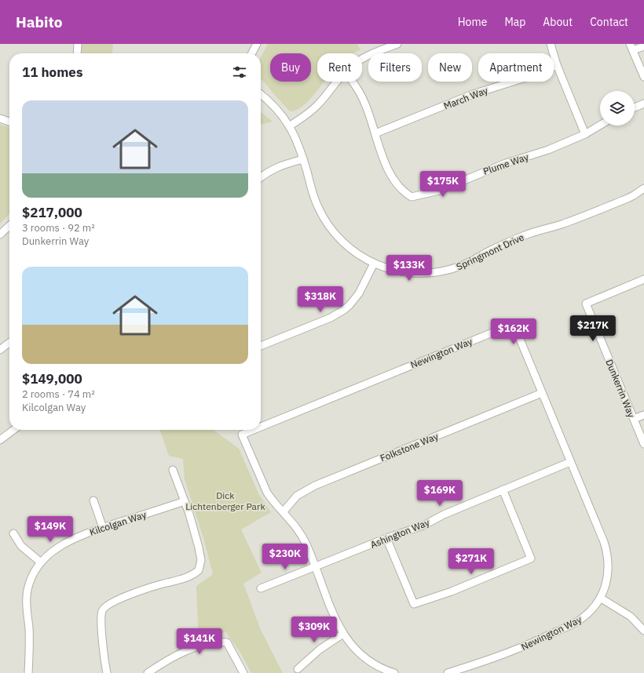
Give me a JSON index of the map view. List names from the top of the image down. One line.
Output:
{"streets":{"street":["March Way","Plume Way","Springmont Drive","Newington Way","Dunkerrin Way","Folkstone Way","Kilcolgan Way","Ashington Way"]},"crossings":[["March Way","Plume Way"],["Newington Way","Folkstone Way"],["Newington Way","Ashington Way"]],"parks":["Dick Lichtenberger Park"],"page":{"header":"Habito","nav":["Home","Map","About","Contact"],"chip":["Buy","Rent","Filters","New","Apartment"],"heading":"11 homes","list":[{"name":"$217,000","note":"3 rooms · 92 m² · Dunkerrin Way"},{"name":"$149,000","note":"2 rooms · 74 m² · Kilcolgan Way"}],"price":["$175K","$133K","$318K","$217K","$162K","$169K","$149K","$230K","$271K","$309K","$141K"]}}
